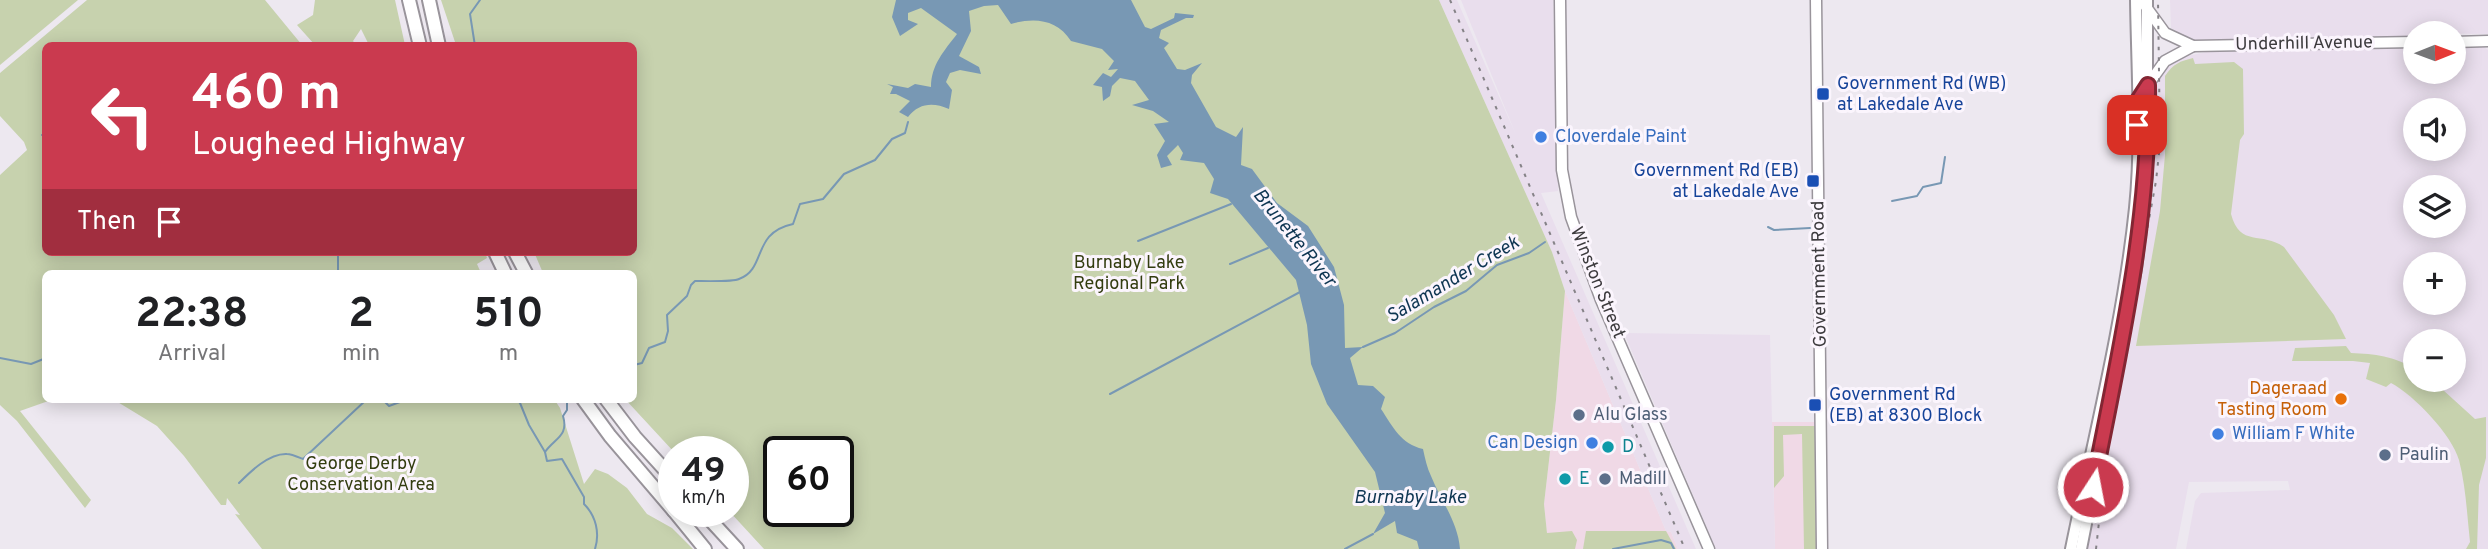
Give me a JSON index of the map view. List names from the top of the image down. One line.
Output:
{"streets":{"street":["Underhill Avenue","Government Road","Winston Street"]},"water":["Brunette River","Salamander Creek","Burnaby Lake"],"parks":["Burnaby Lake Regional Park","George Derby Conservation Area"],"places":{"transit":["Government Rd (WB) at Lakedale Ave","Government Rd (EB) at Lakedale Ave","Government Rd (EB) at 8300 Block"],"other":["Cloverdale Paint","Dageraad Tasting Room","Alu Glass","William F White","Can Design","D","Paulin","E","Madill"]},"north":"right","page":{"map_buttons":["+","−"],"turn":["460 m","Lougheed Highway"],"then":"Then","eta":["22:38","Arrival","2","min","510","m"],"speed":"49 km/h","limit":"60"}}
